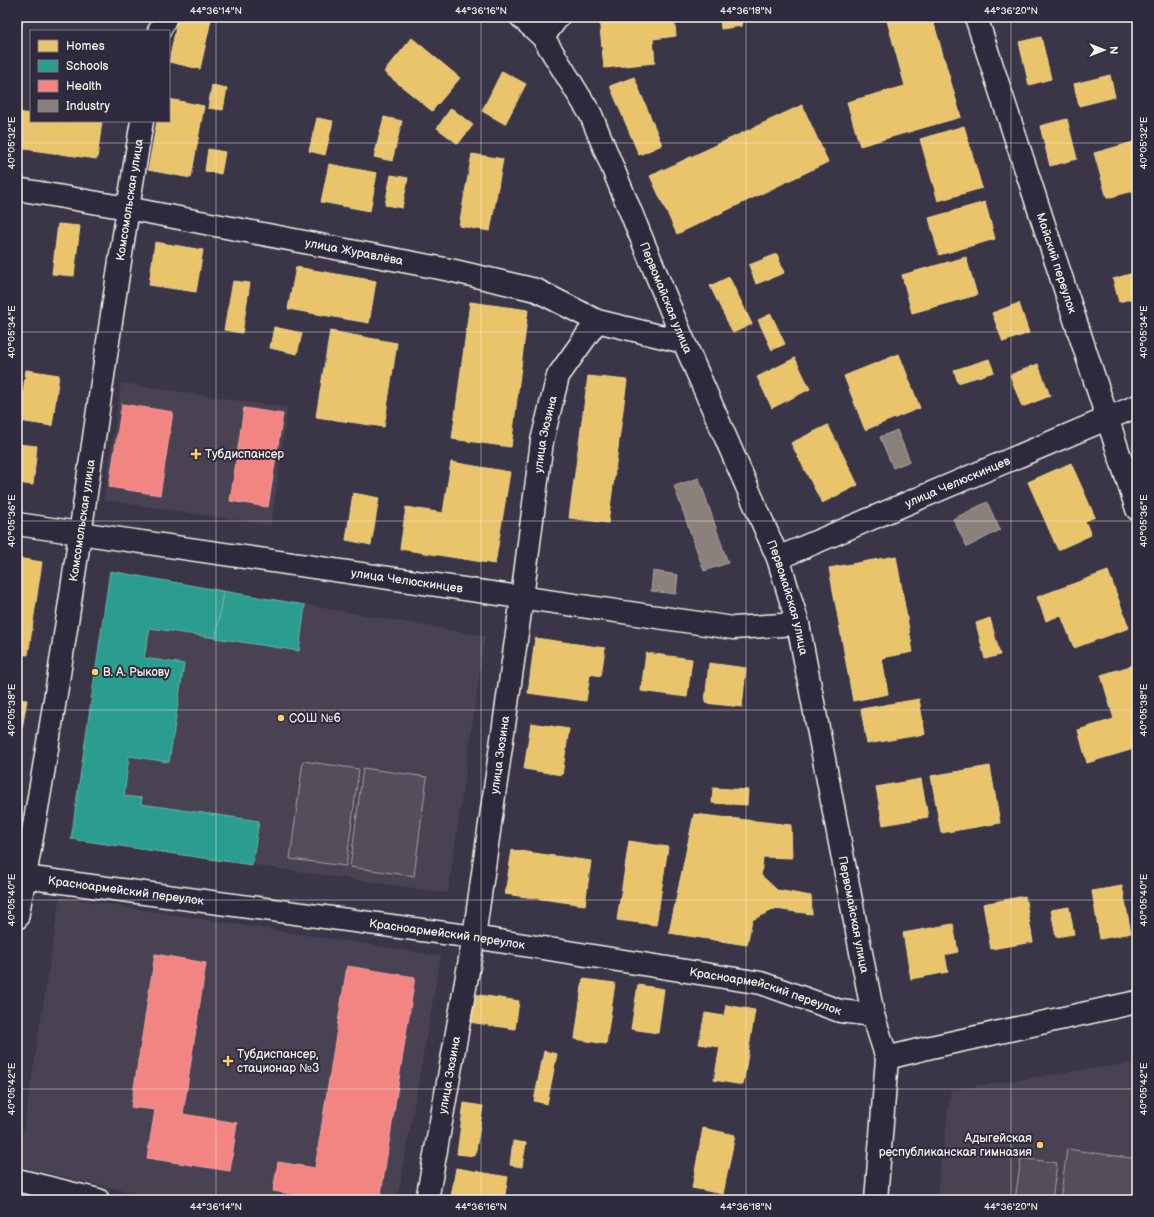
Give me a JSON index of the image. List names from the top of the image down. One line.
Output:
{"streets":{"street":["Комсомольская улица","улица Журавлёва","Майский переулок","Первомайская улица","улица Зюзина","улица Челюскинцев","Красноармейский переулок"]},"crossings":[["Комсомольская улица","улица Журавлёва"],["Комсомольская улица","улица Челюскинцев"],["Комсомольская улица","Красноармейский переулок"],["улица Журавлёва","Первомайская улица"],["улица Журавлёва","улица Зюзина"],["Майский переулок","улица Челюскинцев"],["Первомайская улица","улица Челюскинцев"],["Первомайская улица","Красноармейский переулок"],["улица Зюзина","улица Челюскинцев"],["улица Зюзина","Красноармейский переулок"]],"places":{"health":["Тубдиспансер","Тубдиспансер, стационар №3"],"other":["В. А. Рыкову","СОШ №6","Адыгейская республиканская гимназия"]},"legend":["Homes","Schools","Health","Industry"],"north":"right","coordinates":["44°36'14\"N","44°36'16\"N","44°36'18\"N","44°36'20\"N","40°05'32\"E","40°05'34\"E","40°05'36\"E","40°05'38\"E","40°05'40\"E","40°05'42\"E"]}
